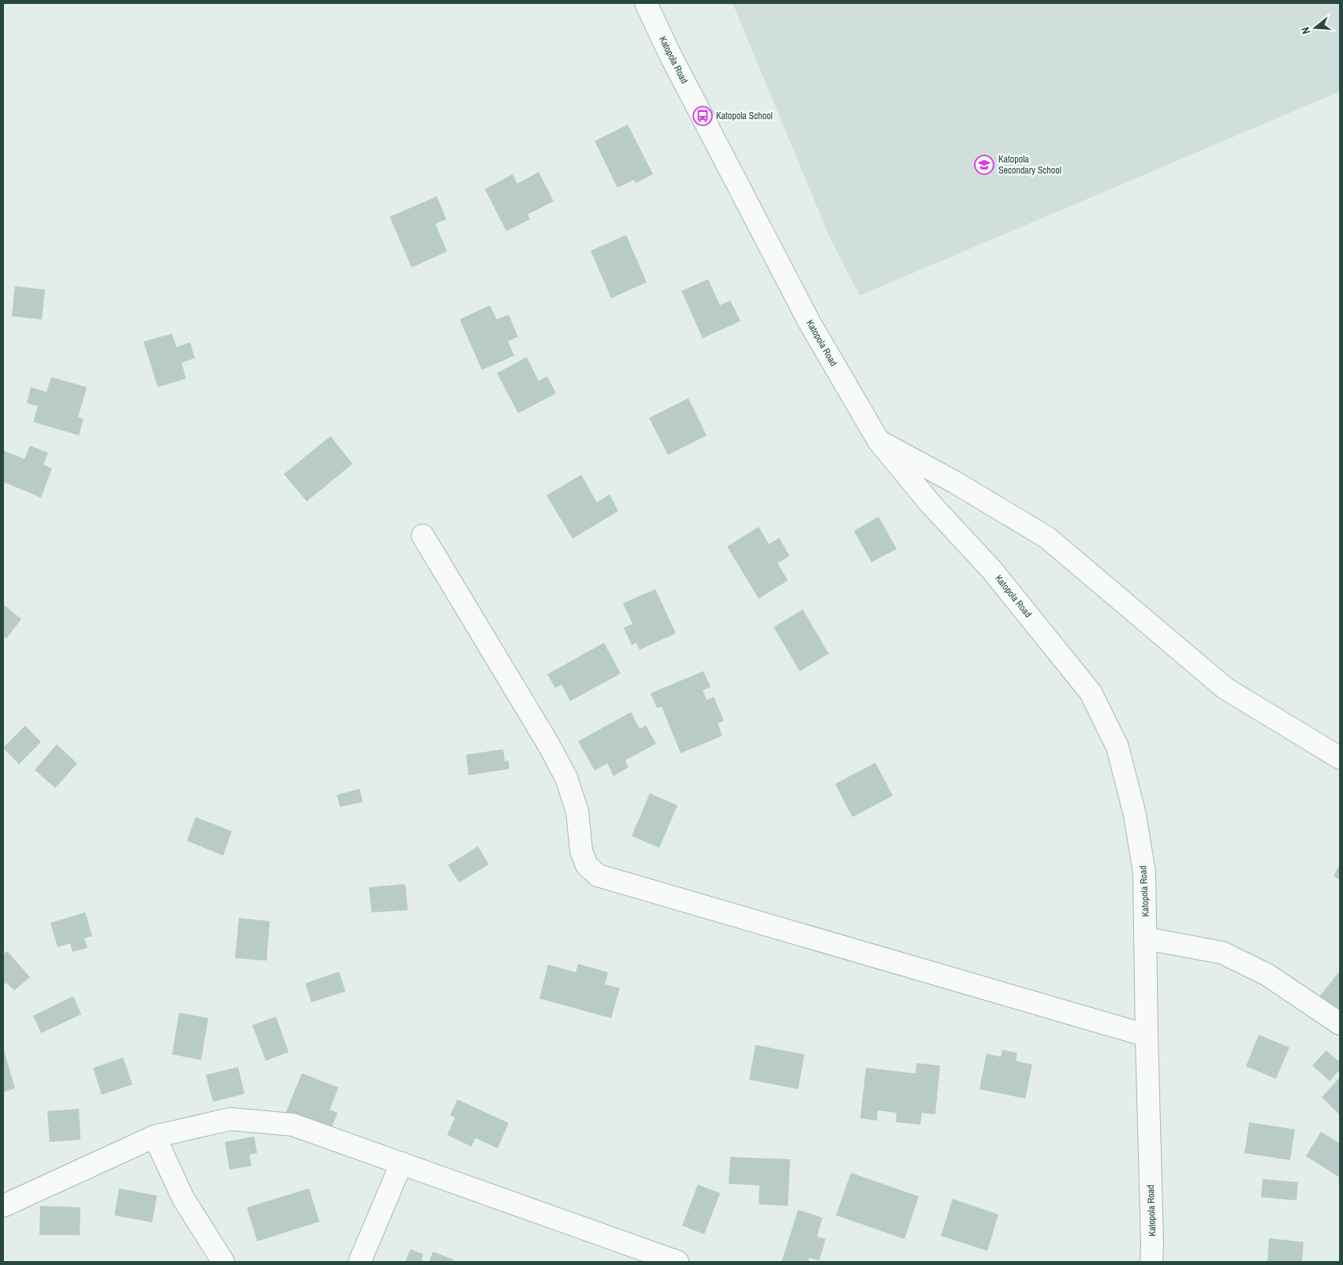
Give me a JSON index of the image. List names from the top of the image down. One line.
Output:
{"streets":{"street":["Katopola Road"]},"places":{"bus stop":["Katopola School"],"school or university":["Katopola Secondary School"]},"north":"left"}
